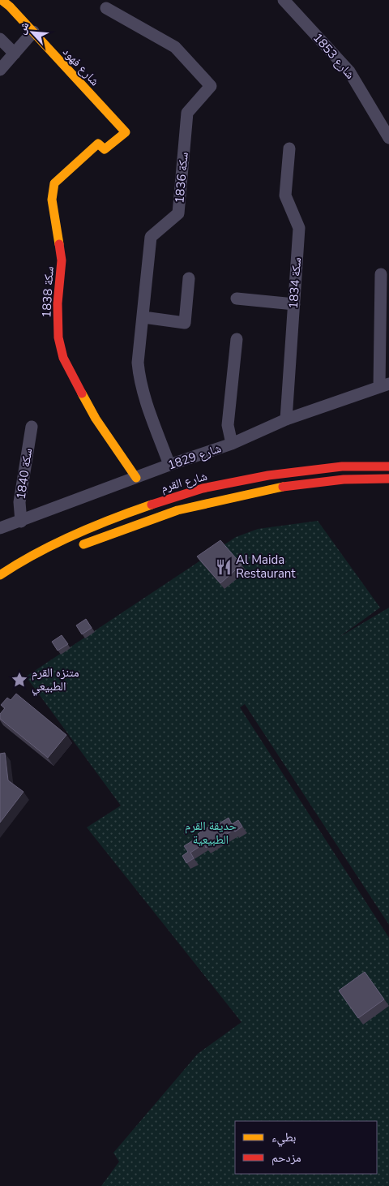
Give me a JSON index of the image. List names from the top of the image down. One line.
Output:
{"streets":{"main road":["شارع فهود","1838 سكة","شارع القرم"],"street":["شارع 1853","سكة 1836","سكة 1834","1829 شارع","سكة 1840"]},"crossings":[["شارع فهود","1838 سكة"],["سكة 1836","1829 شارع"],["سكة 1834","1829 شارع"],["1838 سكة","1829 شارع"],["1829 شارع","سكة 1840"]],"parks":["حديقة القرم الطبيعية"],"places":{"restaurant":["Al Maida Restaurant"],"place":["متنزه القرم الطبيعي"]},"legend":["بطيء","مزدحم"],"north":"top left"}
